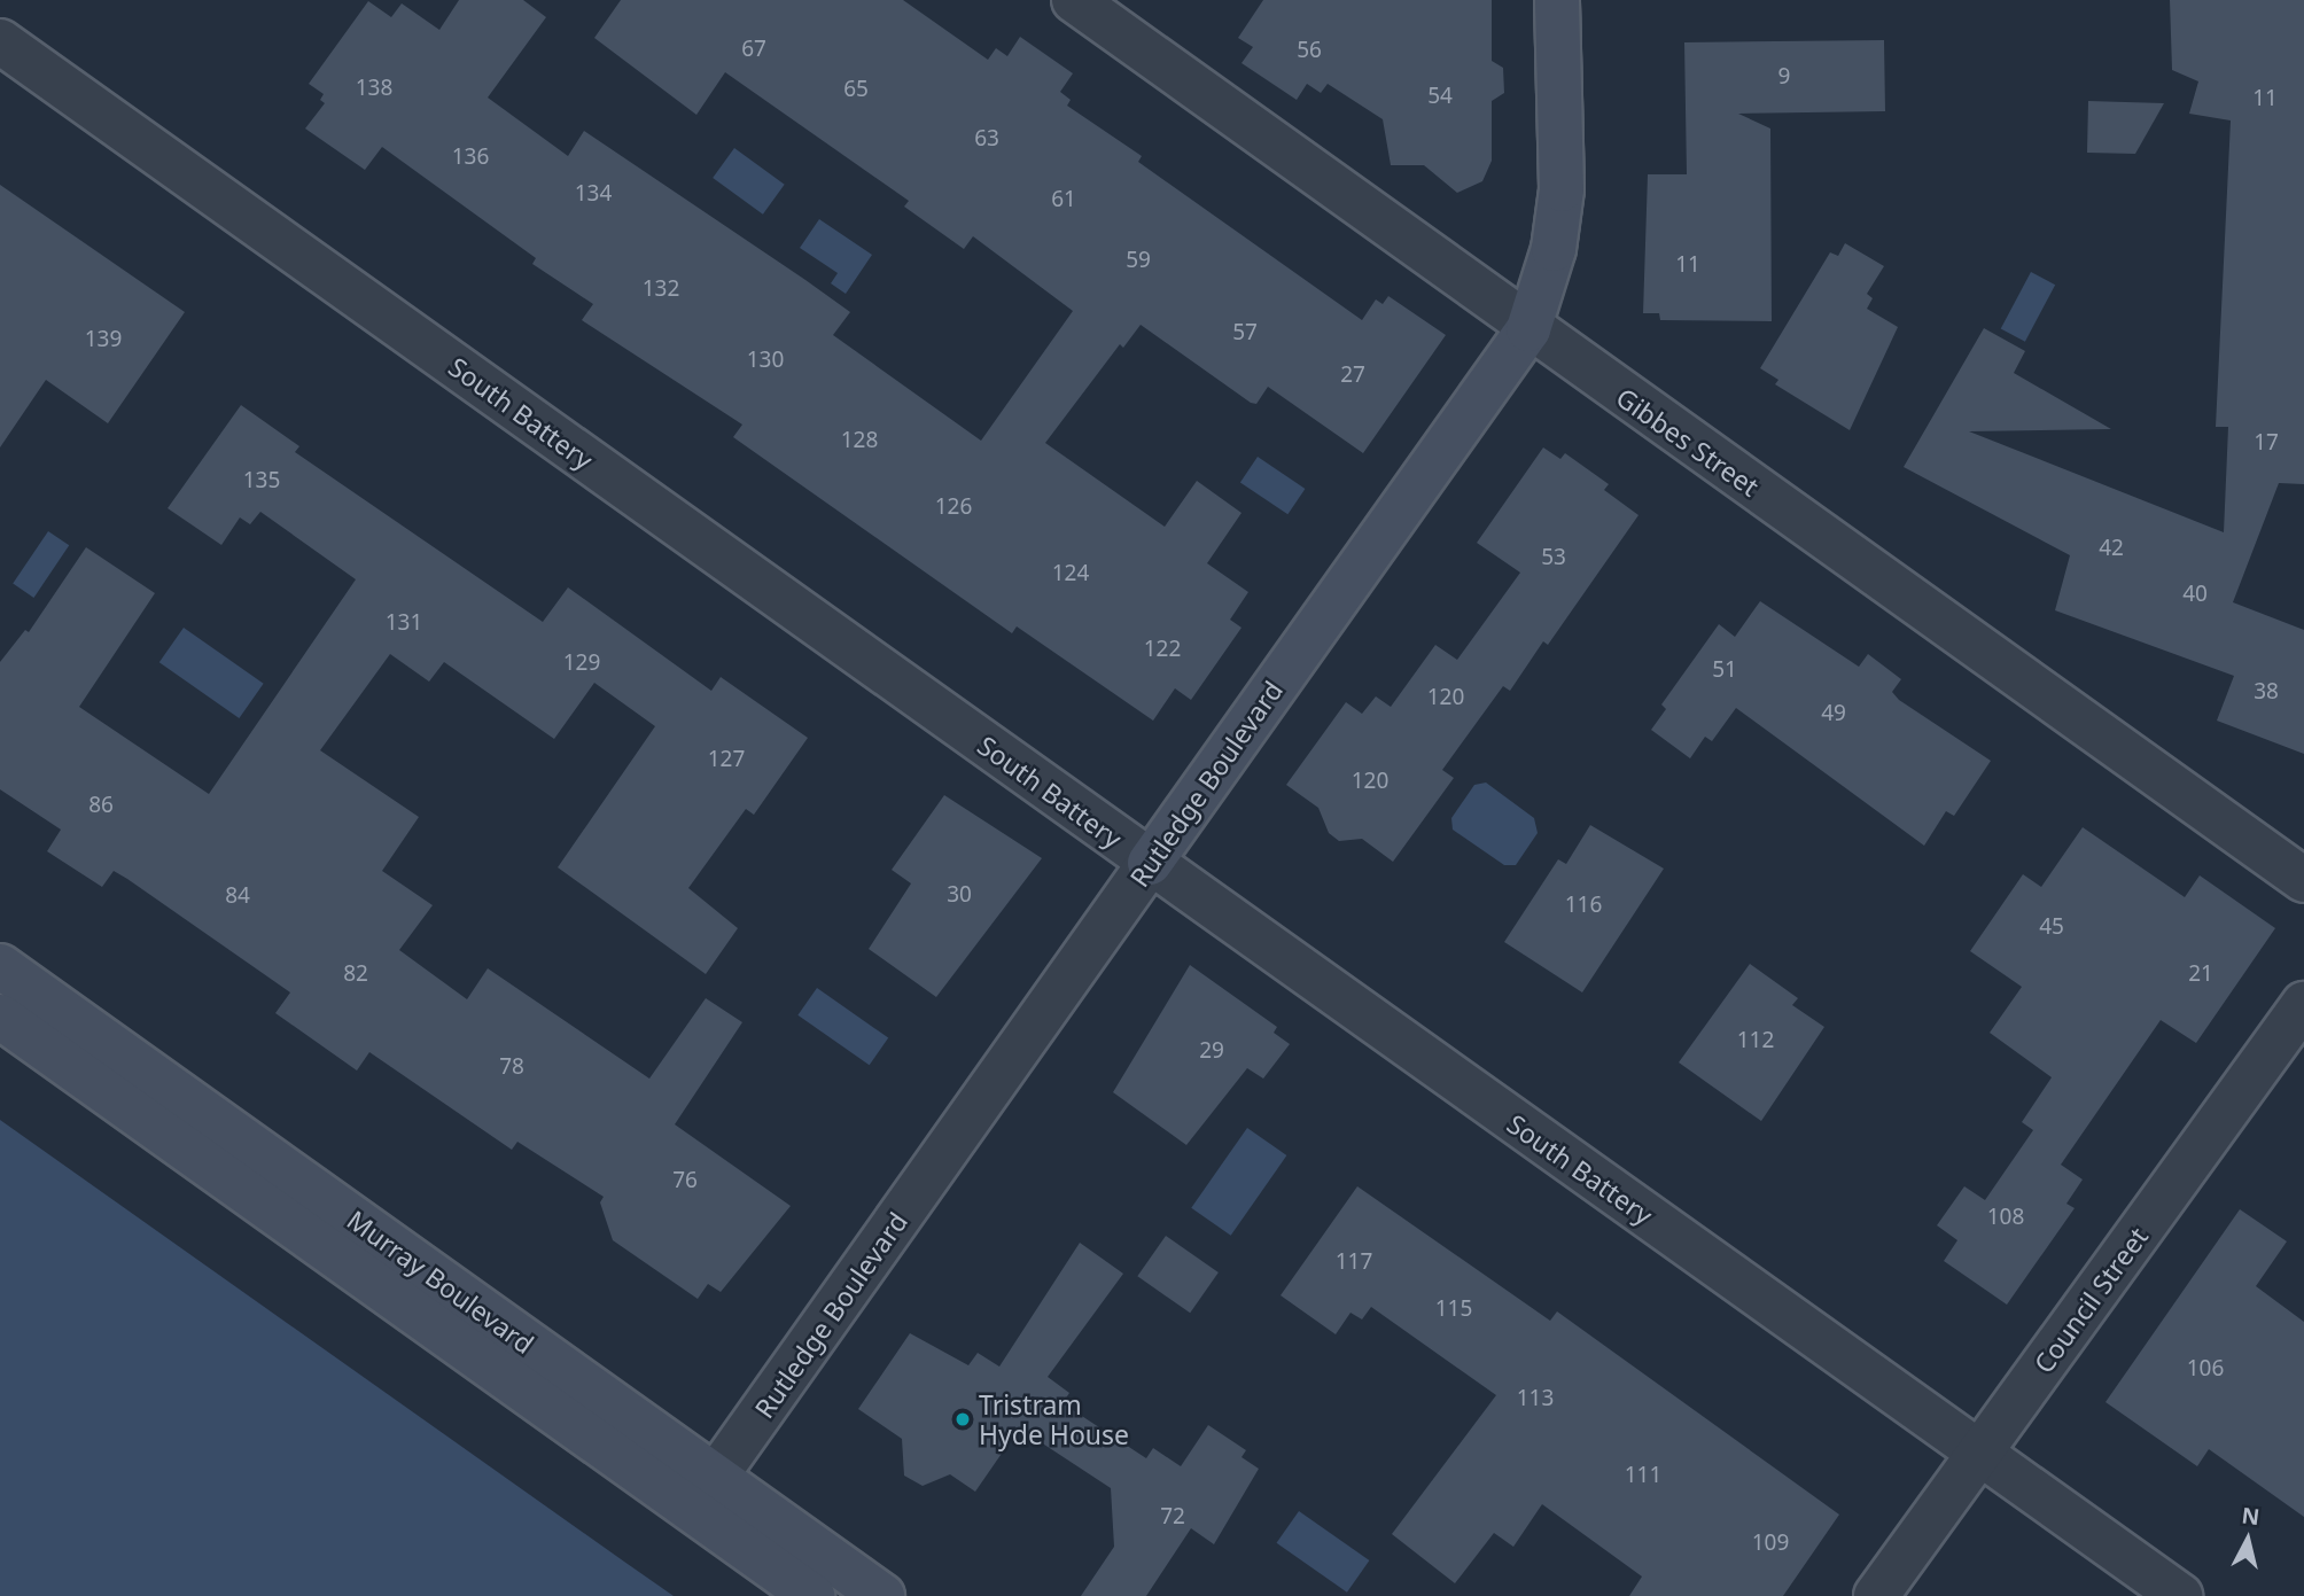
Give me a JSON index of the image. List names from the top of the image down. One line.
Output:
{"streets":{"street":["South Battery","Gibbes Street","Rutledge Boulevard","Murray Boulevard","Council Street"]},"crossings":[["South Battery","Rutledge Boulevard"],["South Battery","Council Street"],["Gibbes Street","Rutledge Boulevard"],["Rutledge Boulevard","Murray Boulevard"]],"places":["Tristram Hyde House"],"house_numbers":["67","56","9","138","65","54","11","63","136","134","61","59","11","132","57","139","130","27","128","17","135","126","42","53","124","40","131","122","129","51","38","120","49","127","120","86","30","84","116","45","82","21","112","29","78","76","108","117","115","106","113","111","72","109"],"north":"top"}
